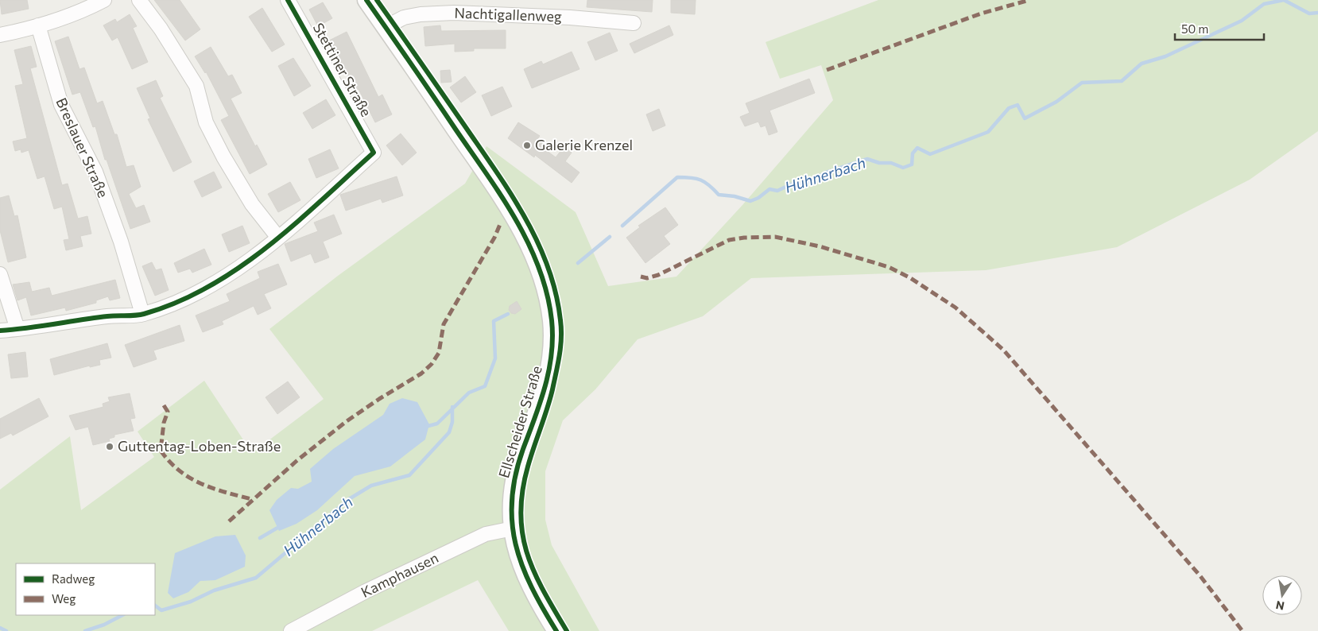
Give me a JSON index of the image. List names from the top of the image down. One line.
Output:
{"streets":{"street":["Nachtigallenweg","Stettiner Straße","Breslauer Straße","Ellscheider Straße","Kamphausen"]},"crossings":[["Nachtigallenweg","Ellscheider Straße"],["Ellscheider Straße","Kamphausen"]],"water":["Hühnerbach"],"places":["Galerie Krenzel","Guttentag-Loben-Straße"],"legend":["Radweg","Weg"],"scale_bar":"50 m","north":"bottom"}
